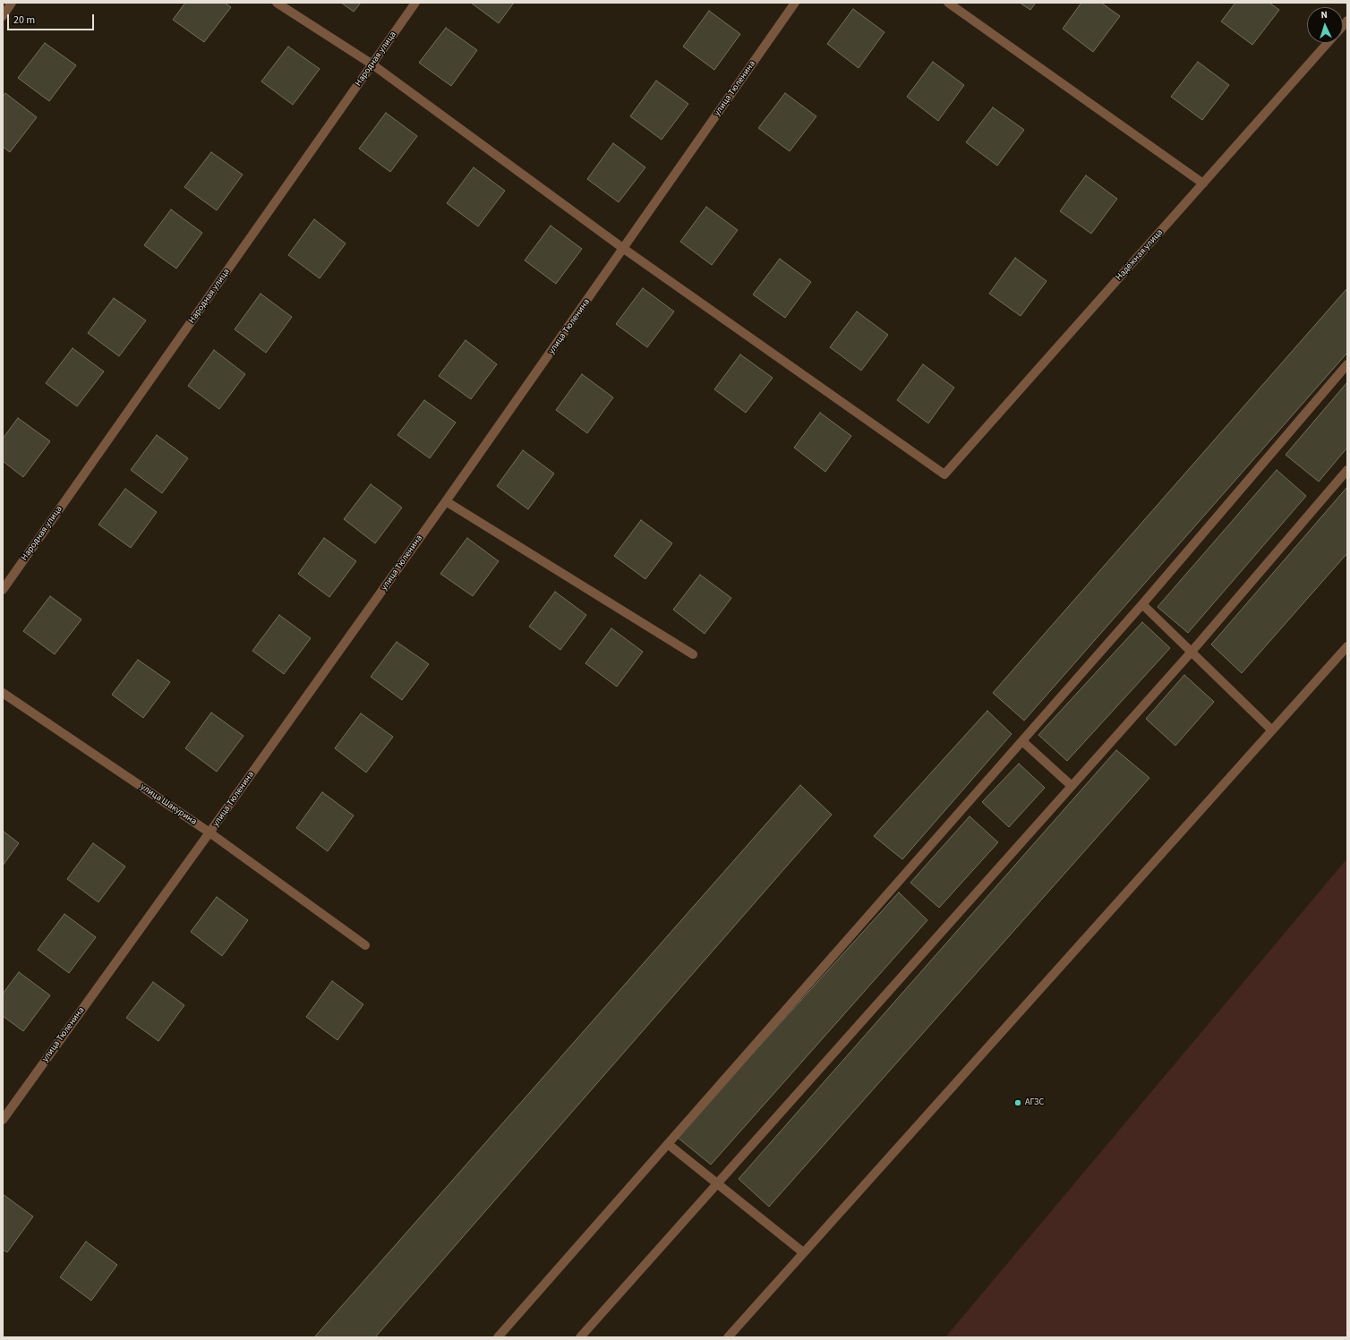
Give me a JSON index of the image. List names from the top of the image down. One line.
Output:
{"streets":{"street":["Народная улица","улица Тюленина","Надёжная улица","улица Шакурина"]},"crossings":[["улица Тюленина","Надёжная улица"],["улица Тюленина","улица Шакурина"]],"places":["АГЗС"],"scale_bar":"20 m","north":"top"}
